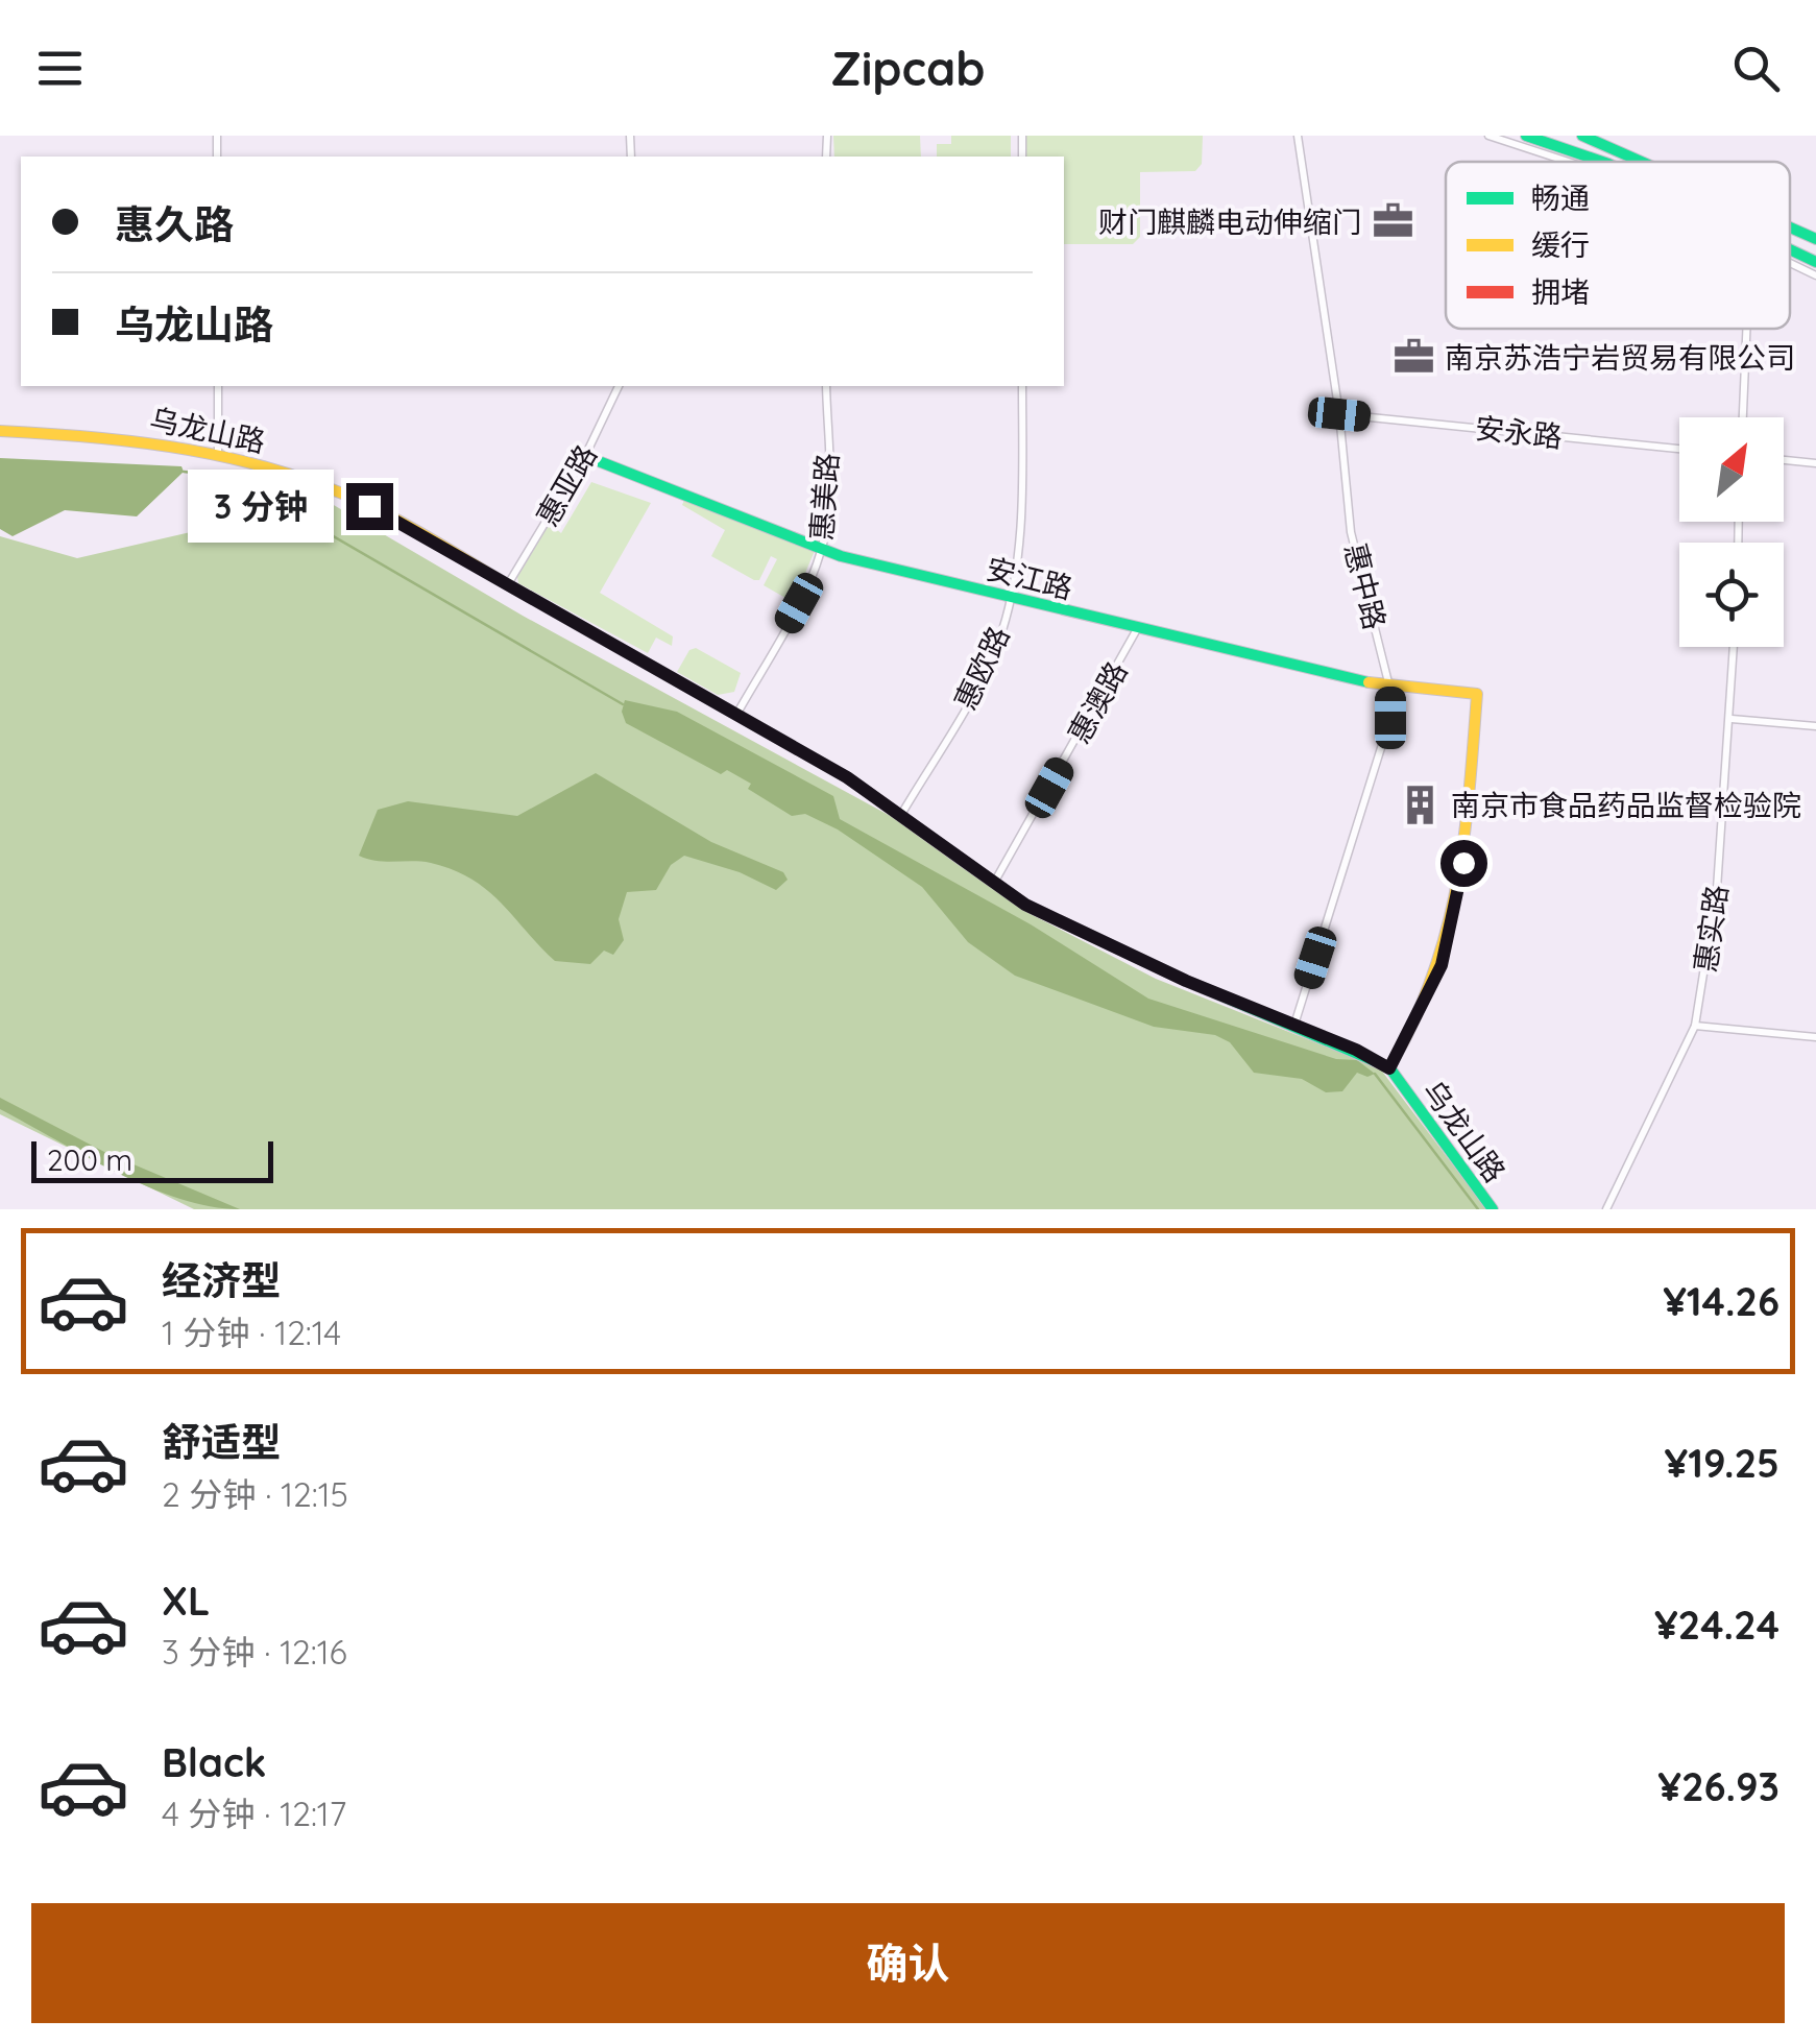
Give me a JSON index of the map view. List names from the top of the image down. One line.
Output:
{"streets":{"street":["乌龙山路","安永路","惠亚路","惠美路","安江路","惠中路","惠欧路","惠澳路","惠实路"]},"crossings":[["乌龙山路","惠亚路"],["乌龙山路","惠美路"],["乌龙山路","安江路"],["乌龙山路","惠中路"],["乌龙山路","惠欧路"],["乌龙山路","惠澳路"],["安永路","惠中路"],["惠亚路","安江路"],["惠美路","安江路"],["安江路","惠中路"],["安江路","惠欧路"],["安江路","惠澳路"]],"places":{"office":["财门麒麟电动伸缩门","南京苏浩宁岩贸易有限公司"],"building":["南京市食品药品监督检验院"]},"legend":["畅通","缓行","拥堵"],"scale_bar":"200 m","north":"top right","page":{"header":"Zipcab","banner":["惠久路","乌龙山路"],"bubble":"3 分钟","scale":"200 m","list":[{"name":"经济型","note":"1 分钟 · 12:14","value":"¥14.26"},{"name":"舒适型","note":"2 分钟 · 12:15","value":"¥19.25"},{"name":"XL","note":"3 分钟 · 12:16","value":"¥24.24"},{"name":"Black","note":"4 分钟 · 12:17","value":"¥26.93"}],"buttons":"确认"}}
